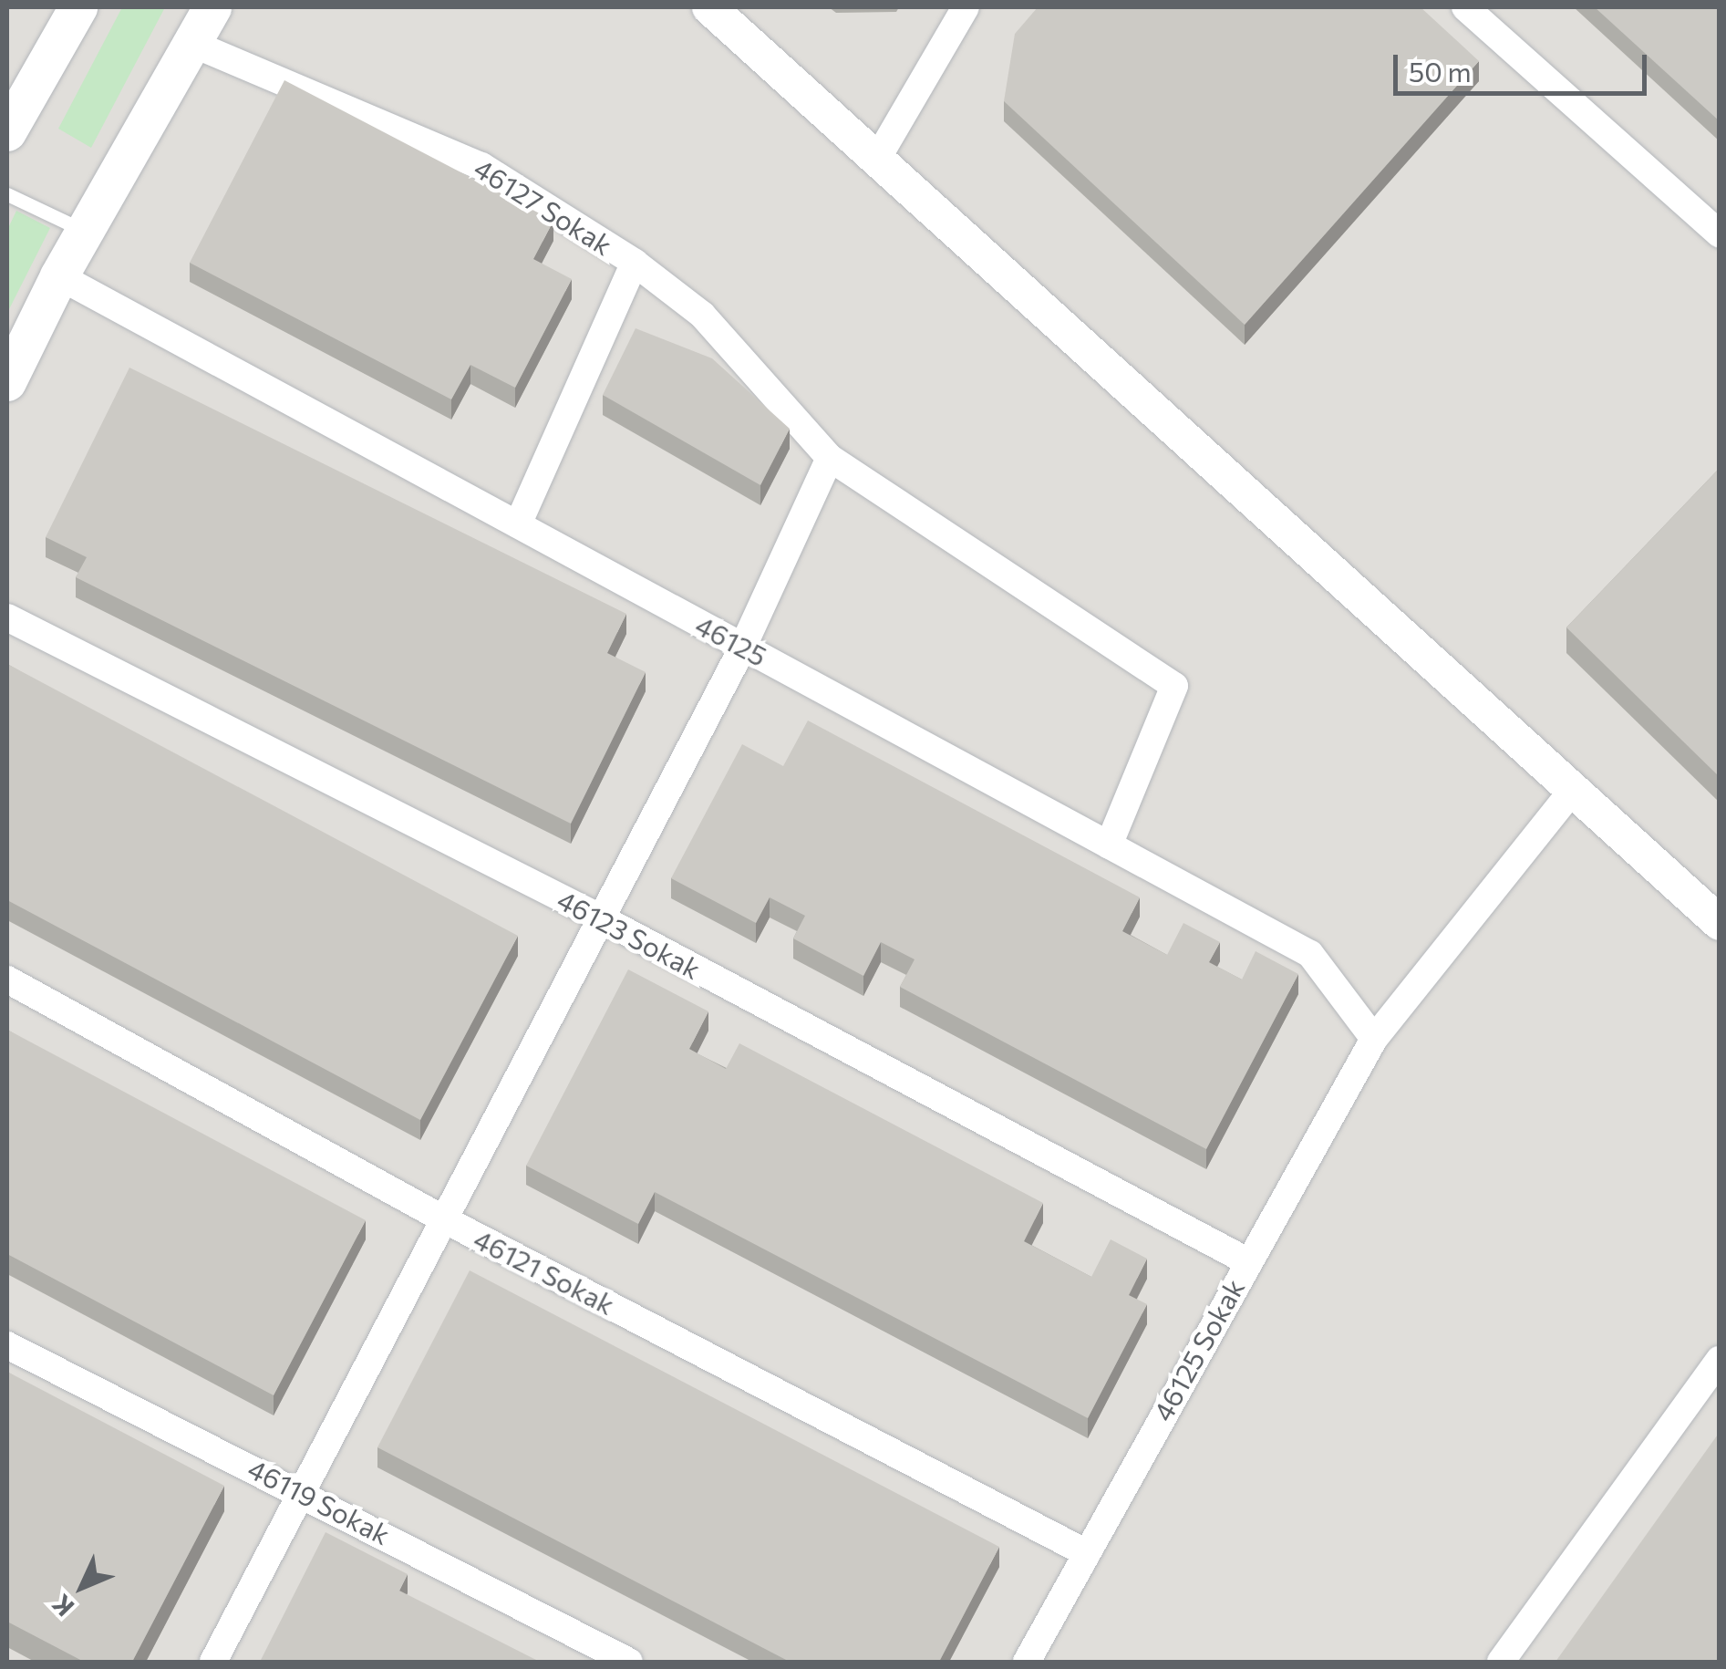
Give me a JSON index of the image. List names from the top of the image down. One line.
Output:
{"streets":{"street":["46127 Sokak","46125","46123 Sokak","46121 Sokak","46125 Sokak","46119 Sokak"]},"crossings":[["46127 Sokak","46125"],["46125","46125 Sokak"],["46123 Sokak","46125 Sokak"],["46121 Sokak","46125 Sokak"]],"scale_bar":"50 m","north":"bottom left"}
